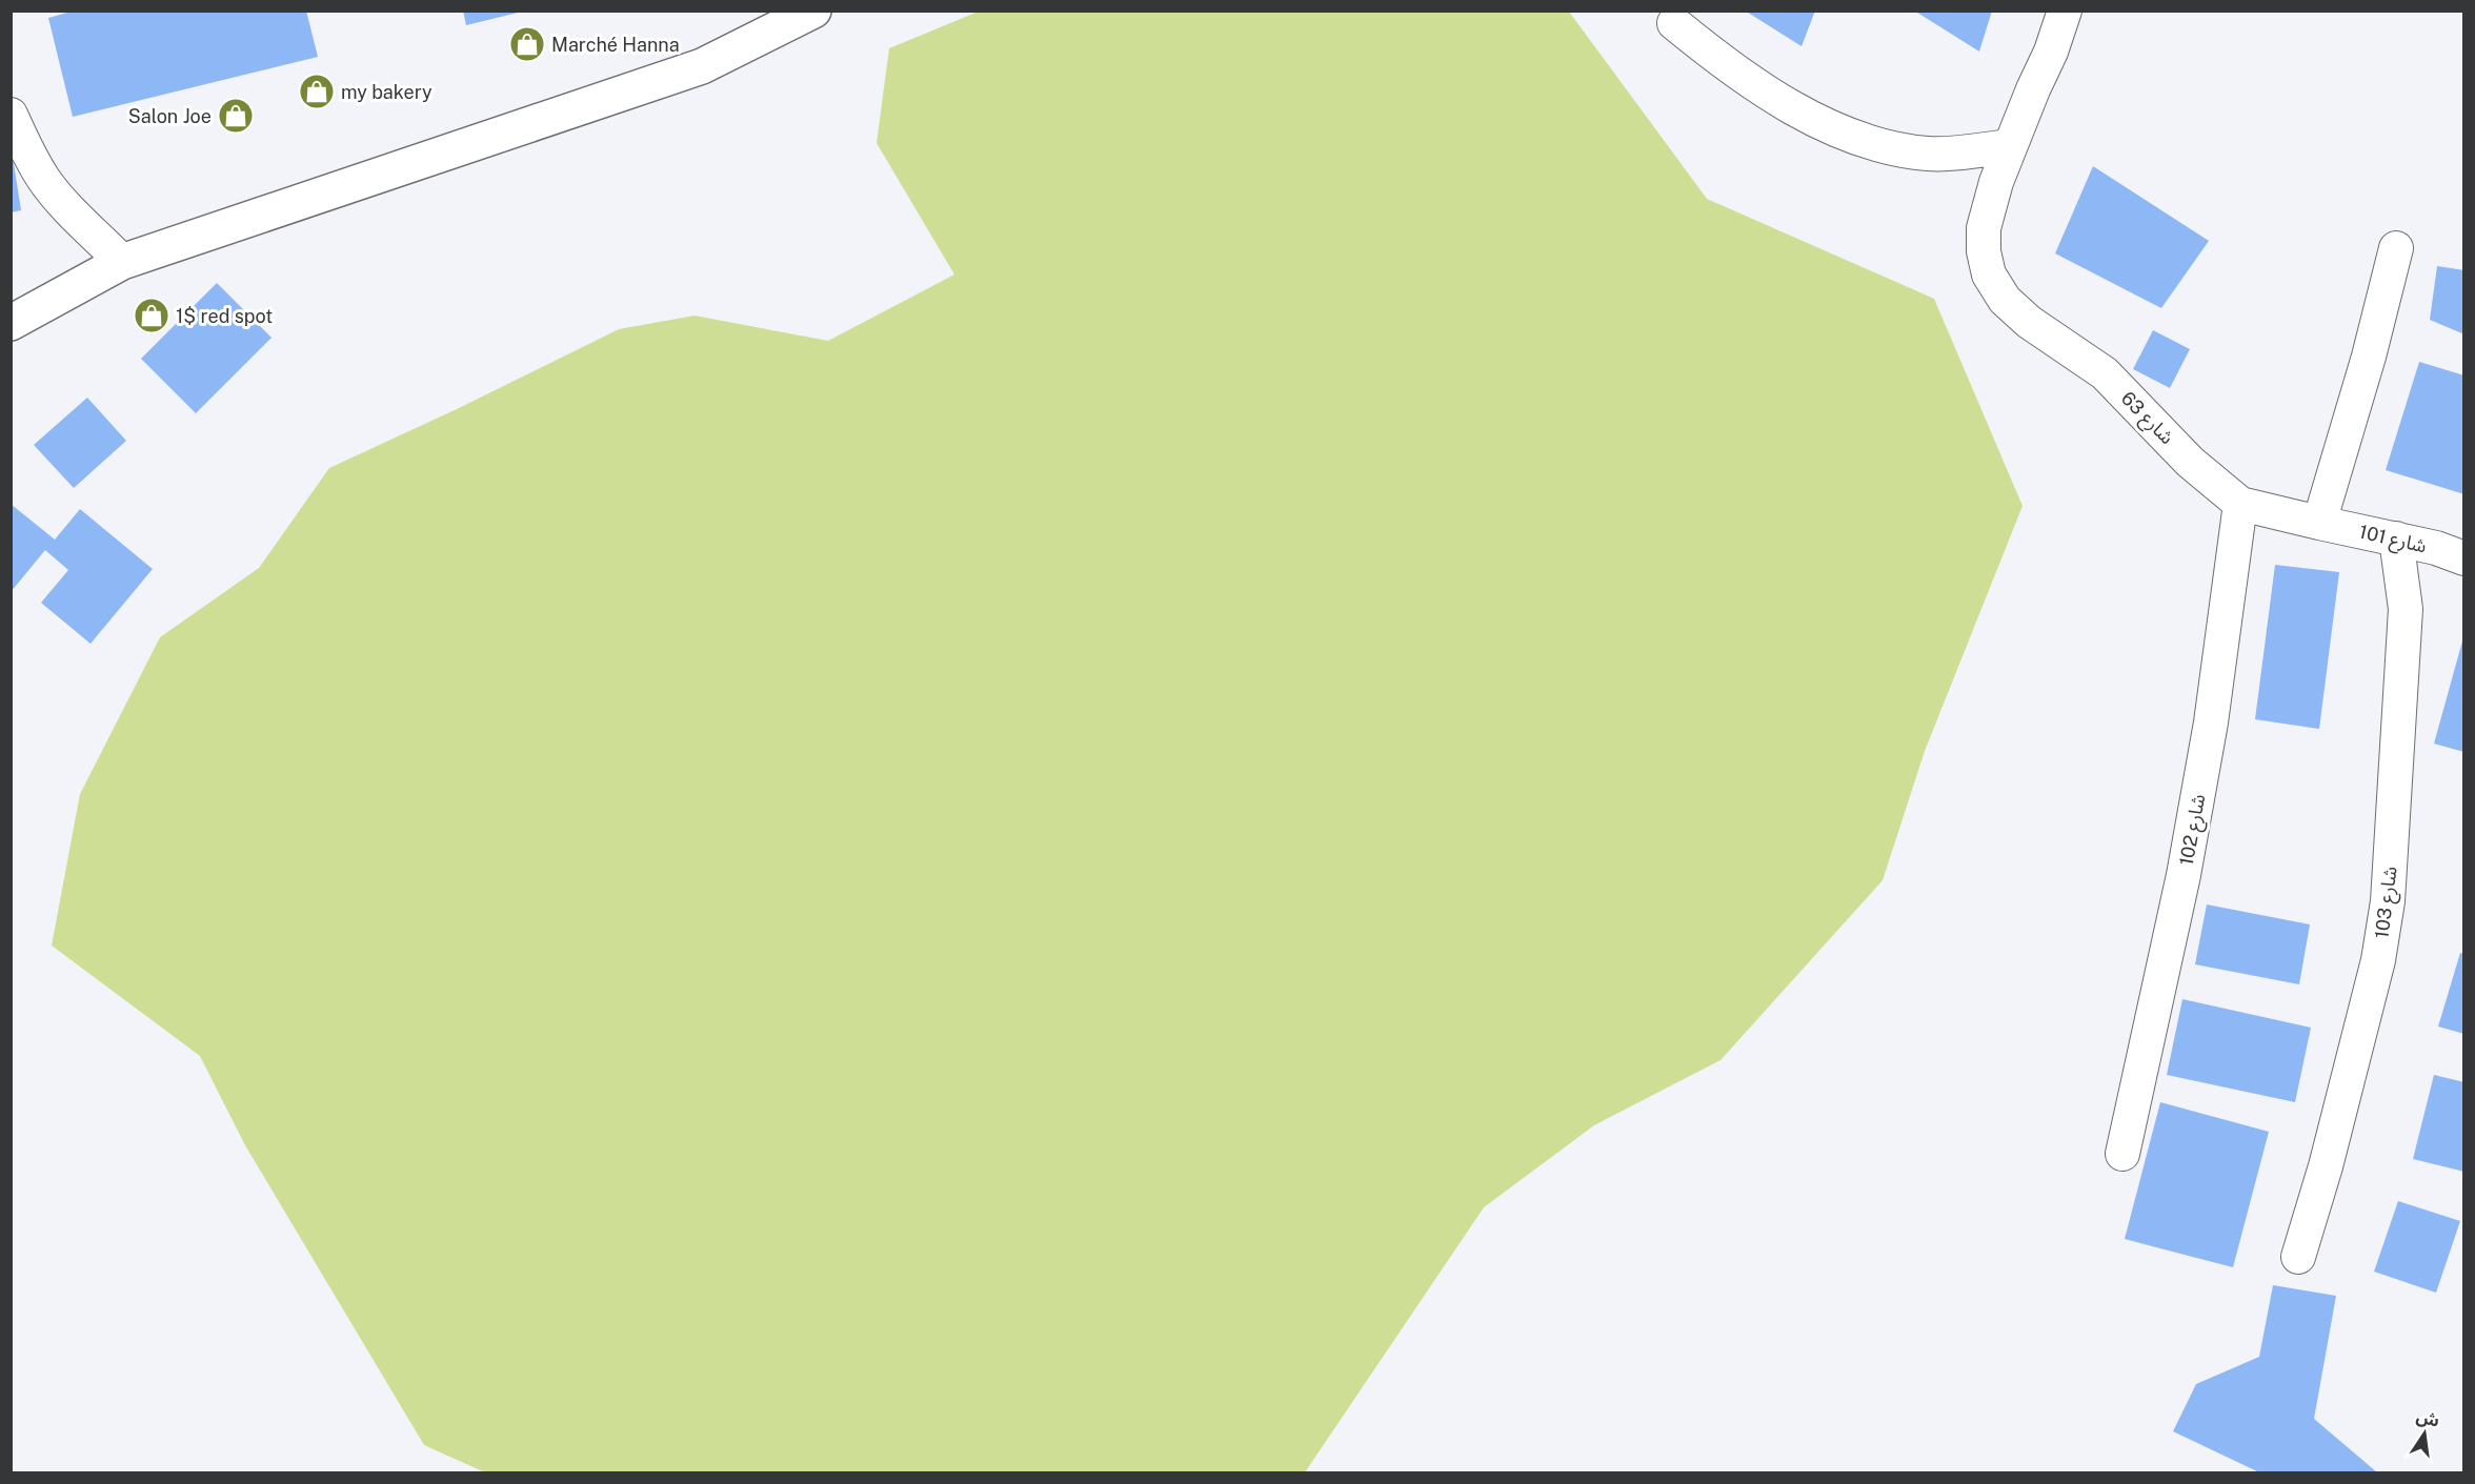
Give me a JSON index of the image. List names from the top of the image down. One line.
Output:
{"streets":{"street":["شارع 63","شارع 101","شارع 102","شارع 103"]},"crossings":[["شارع 63","شارع 101"],["شارع 63","شارع 102"],["شارع 101","شارع 103"]],"places":{"shop":["Marché Hanna","my bakery","Salon Joe","1$ red spot"]},"north":"top"}
